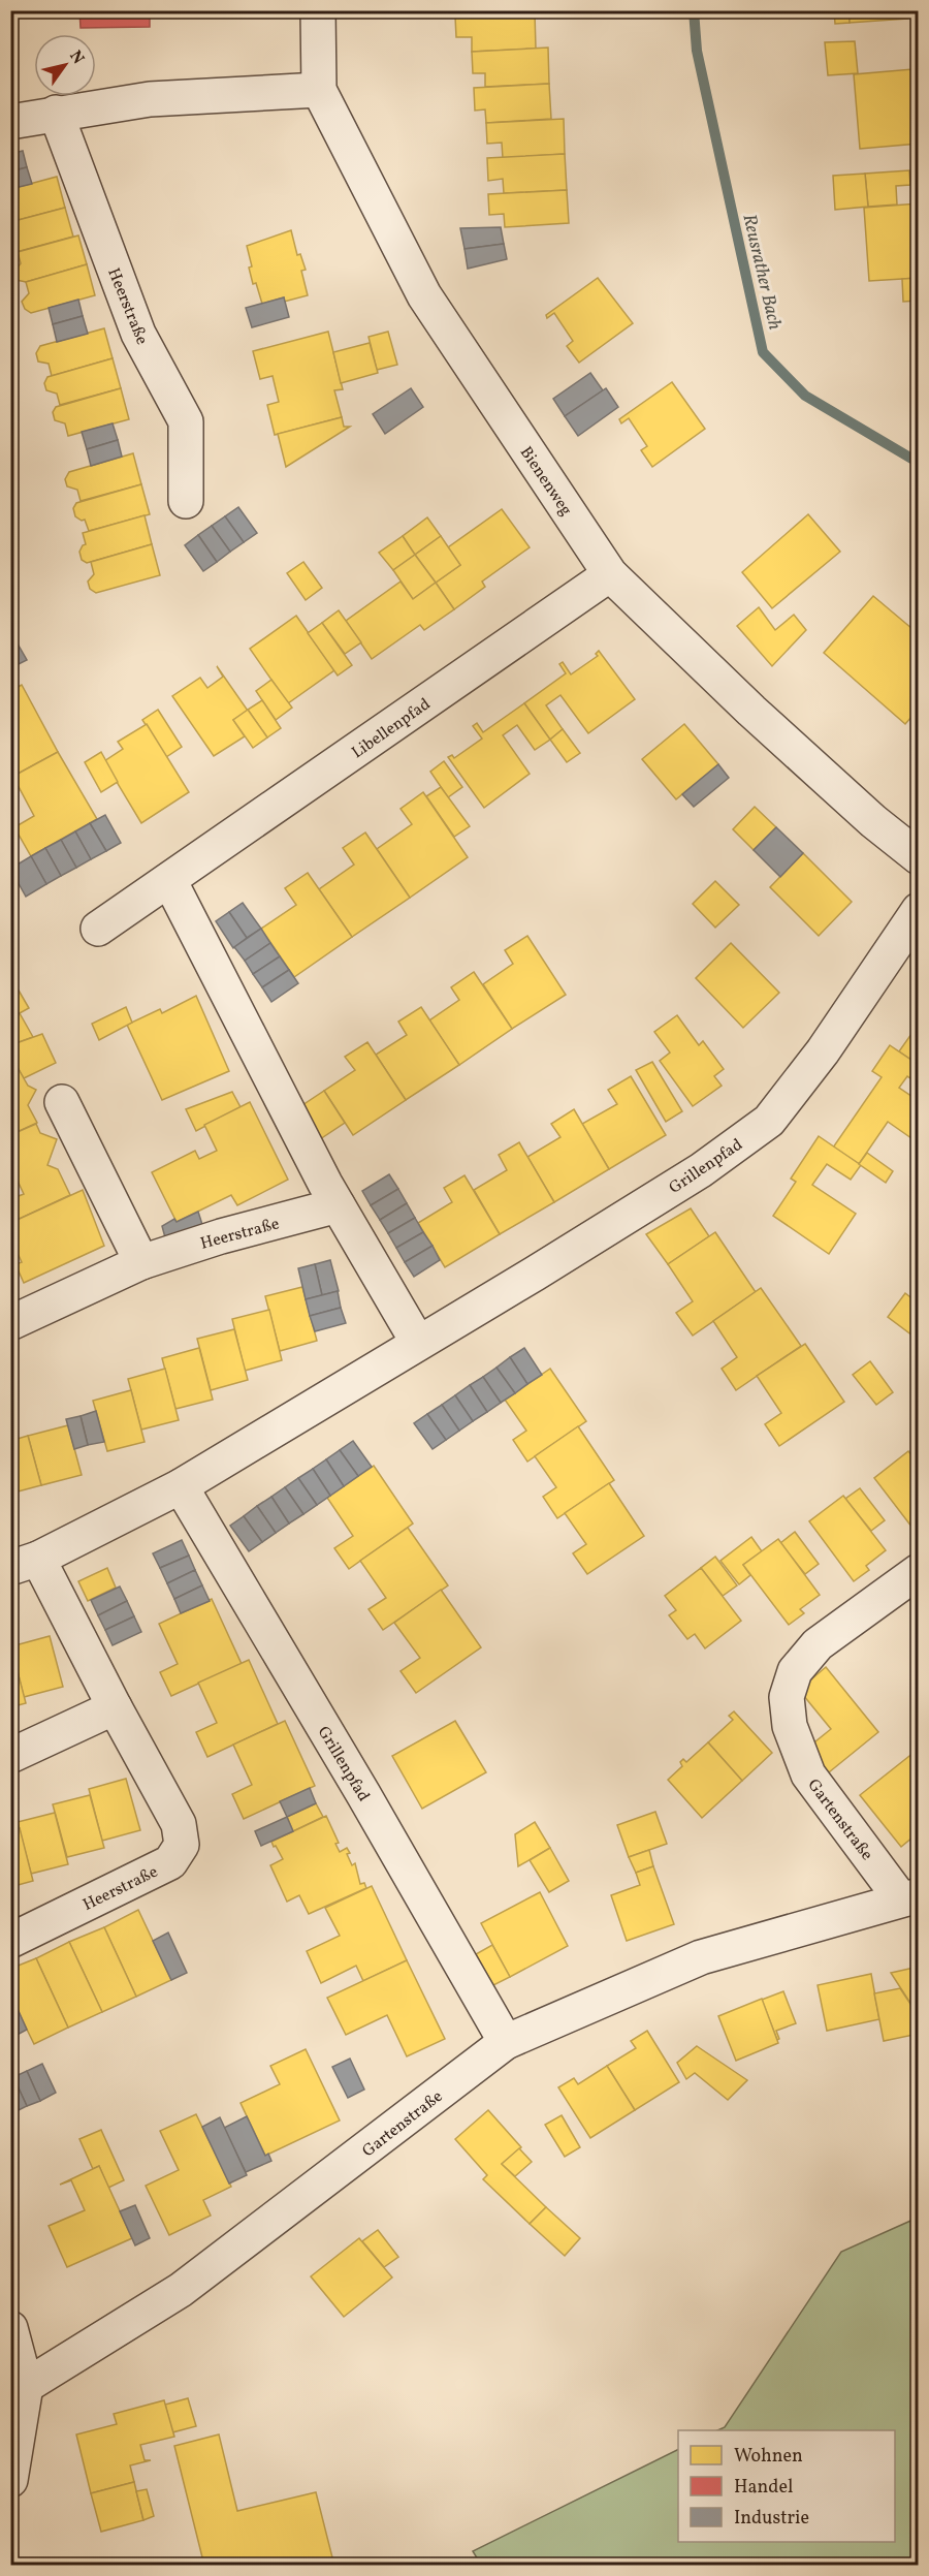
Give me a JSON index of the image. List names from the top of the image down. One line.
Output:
{"streets":{"street":["Heerstraße","Bienenweg","Libellenpfad","Grillenpfad","Gartenstraße"]},"crossings":[["Heerstraße","Grillenpfad"],["Bienenweg","Libellenpfad"],["Grillenpfad","Gartenstraße"]],"water":["Reusrather Bach"],"legend":["Wohnen","Handel","Industrie"],"north":"top right"}
